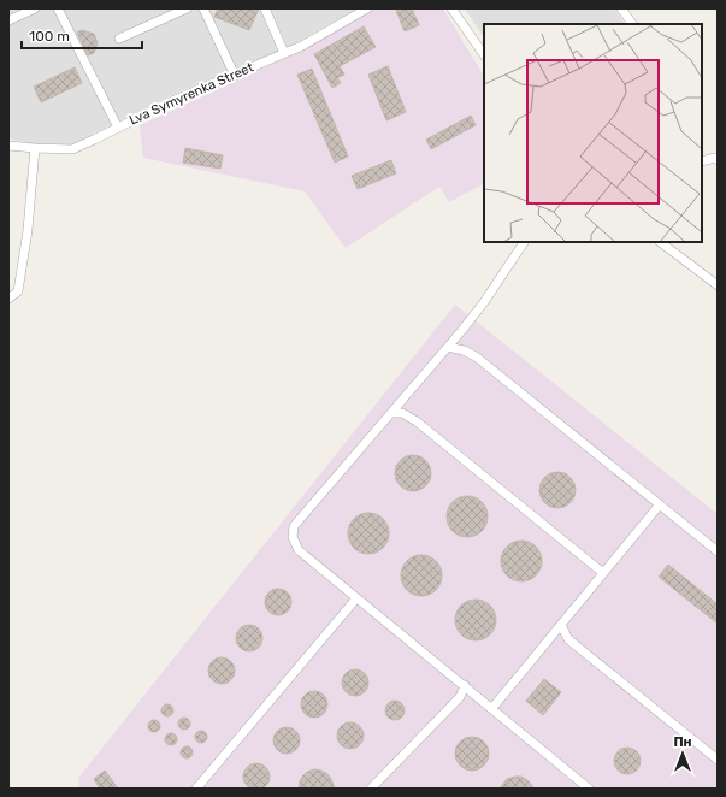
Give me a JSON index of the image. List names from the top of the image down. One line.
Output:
{"streets":{"street":["Lva Symyrenka Street"]},"scale_bar":"100 m","north":"top"}
